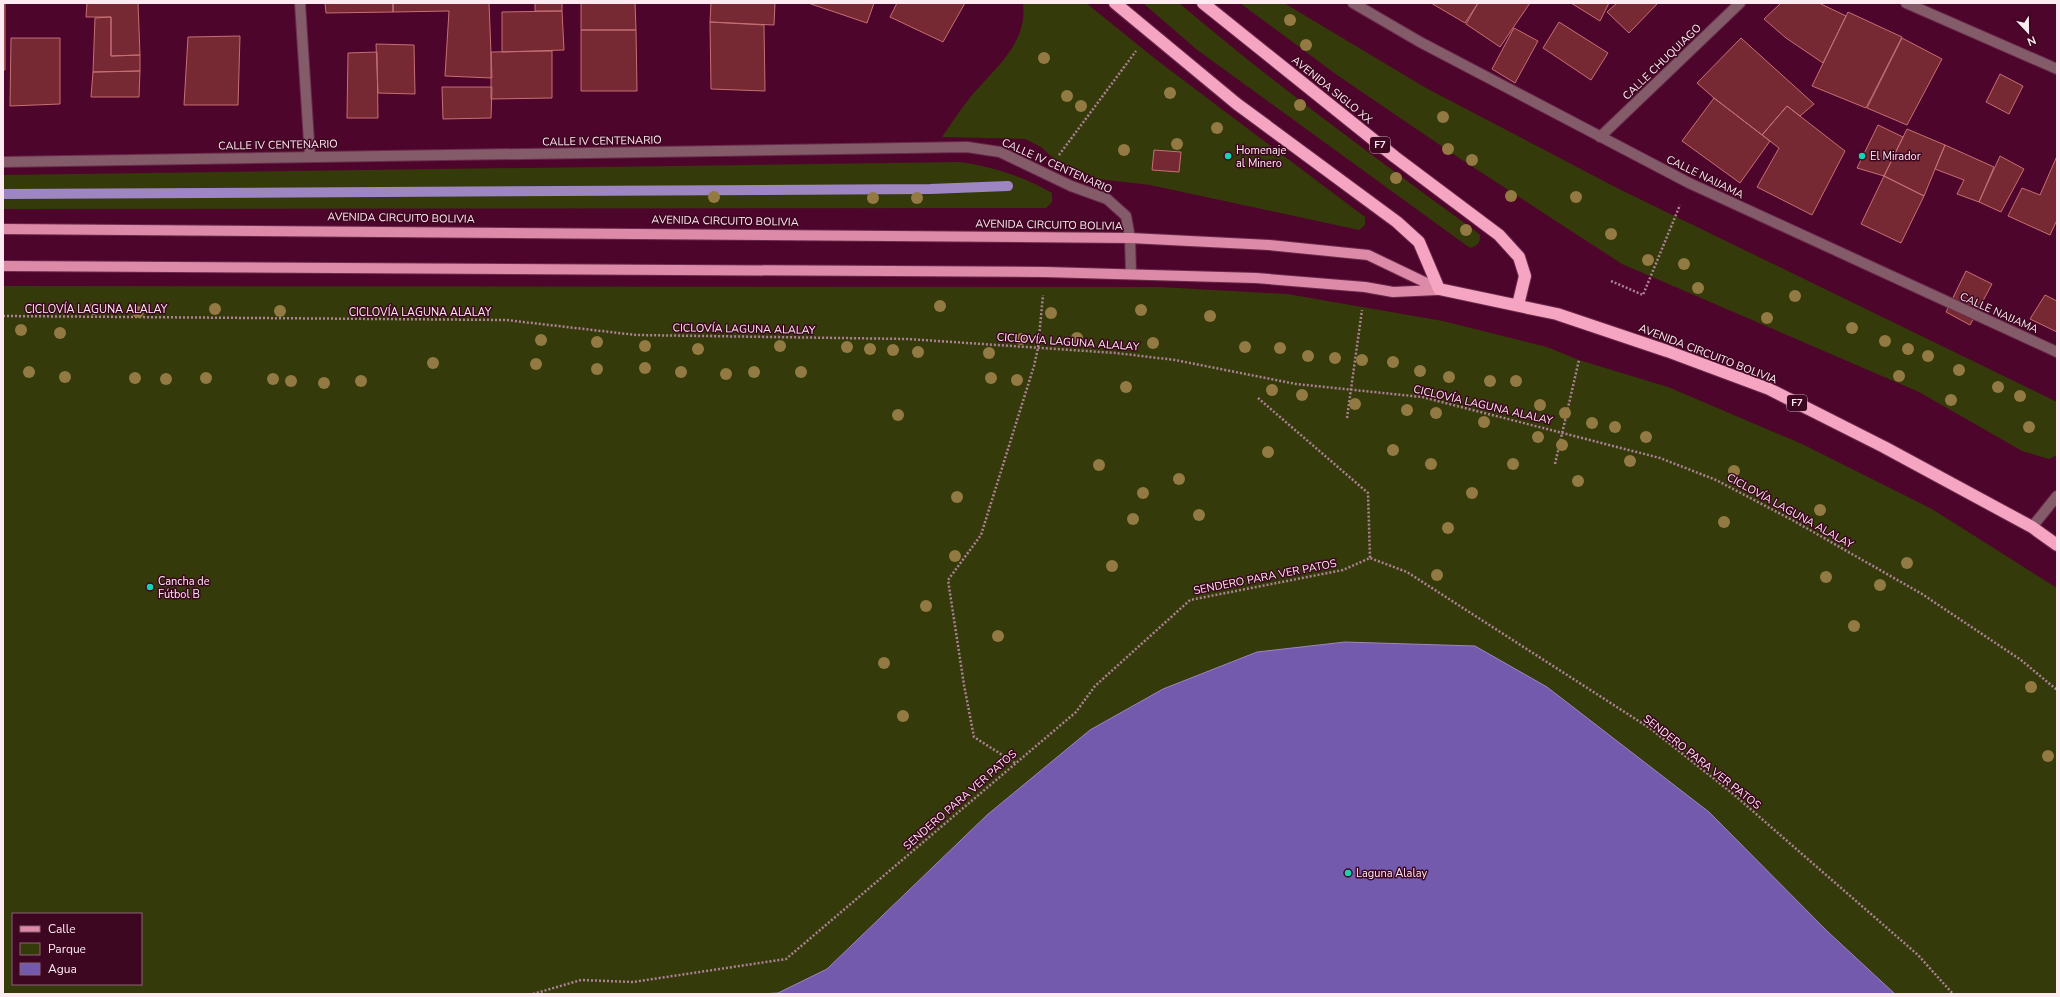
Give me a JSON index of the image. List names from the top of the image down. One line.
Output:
{"streets":{"highway":["AVENIDA SIGLO XX","F7","AVENIDA CIRCUITO BOLIVIA"],"street":["CALLE CHUQUIAGO","CALLE IV CENTENARIO","CALLE NAIJAMA"],"path":["CICLOVÍA LAGUNA ALALAY","SENDERO PARA VER PATOS"]},"crossings":[["CALLE CHUQUIAGO","CALLE NAIJAMA"],["AVENIDA SIGLO XX","AVENIDA CIRCUITO BOLIVIA"],["CALLE IV CENTENARIO","AVENIDA CIRCUITO BOLIVIA"]],"places":["Homenaje al Minero","El Mirador","Cancha de Fútbol B","Laguna Alalay"],"legend":["Calle","Parque","Agua"],"north":"bottom"}
